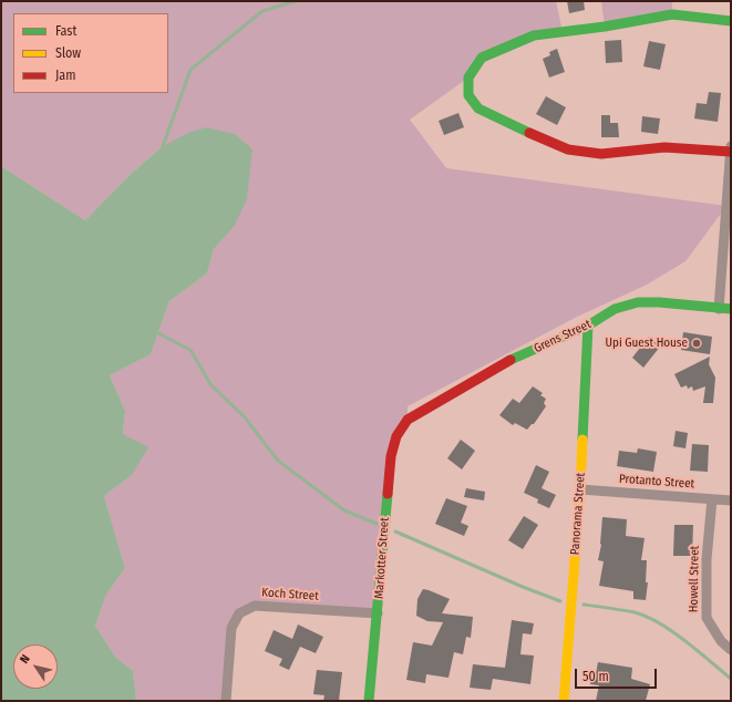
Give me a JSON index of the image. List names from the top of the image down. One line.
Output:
{"streets":{"street":["Grens Street","Protanto Street","Panorama Street","Markotter Street","Howell Street","Koch Street"]},"crossings":[["Grens Street","Panorama Street"],["Grens Street","Markotter Street"],["Protanto Street","Panorama Street"],["Protanto Street","Howell Street"],["Markotter Street","Koch Street"]],"places":["Upi Guest House"],"legend":["Fast","Slow","Jam"],"scale_bar":"50 m","north":"top left"}
